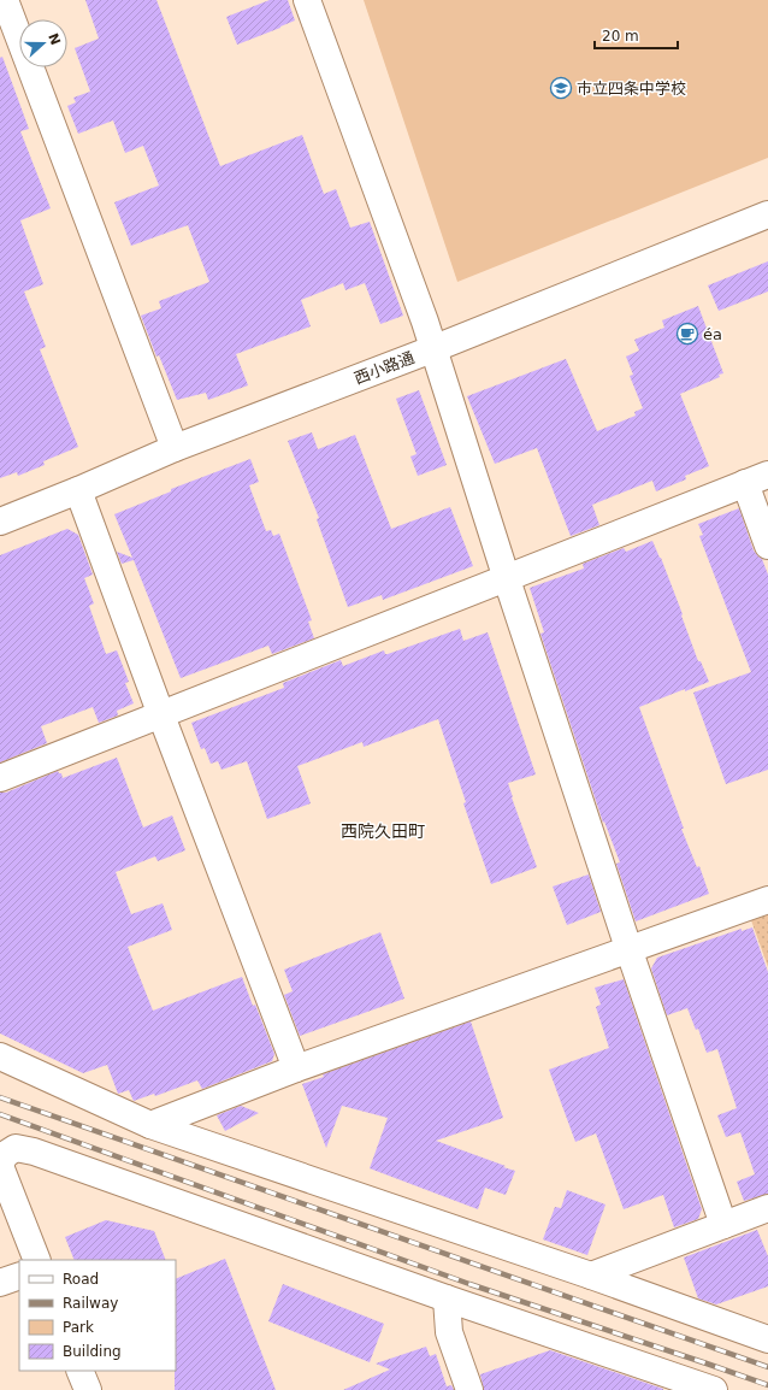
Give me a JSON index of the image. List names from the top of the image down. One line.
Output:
{"streets":{"street":["西小路通"]},"districts":["西院久田町"],"places":{"school or university":["市立四条中学校"],"cafe":["éa"]},"legend":["Road","Railway","Park","Building"],"scale_bar":"20 m","north":"right"}
